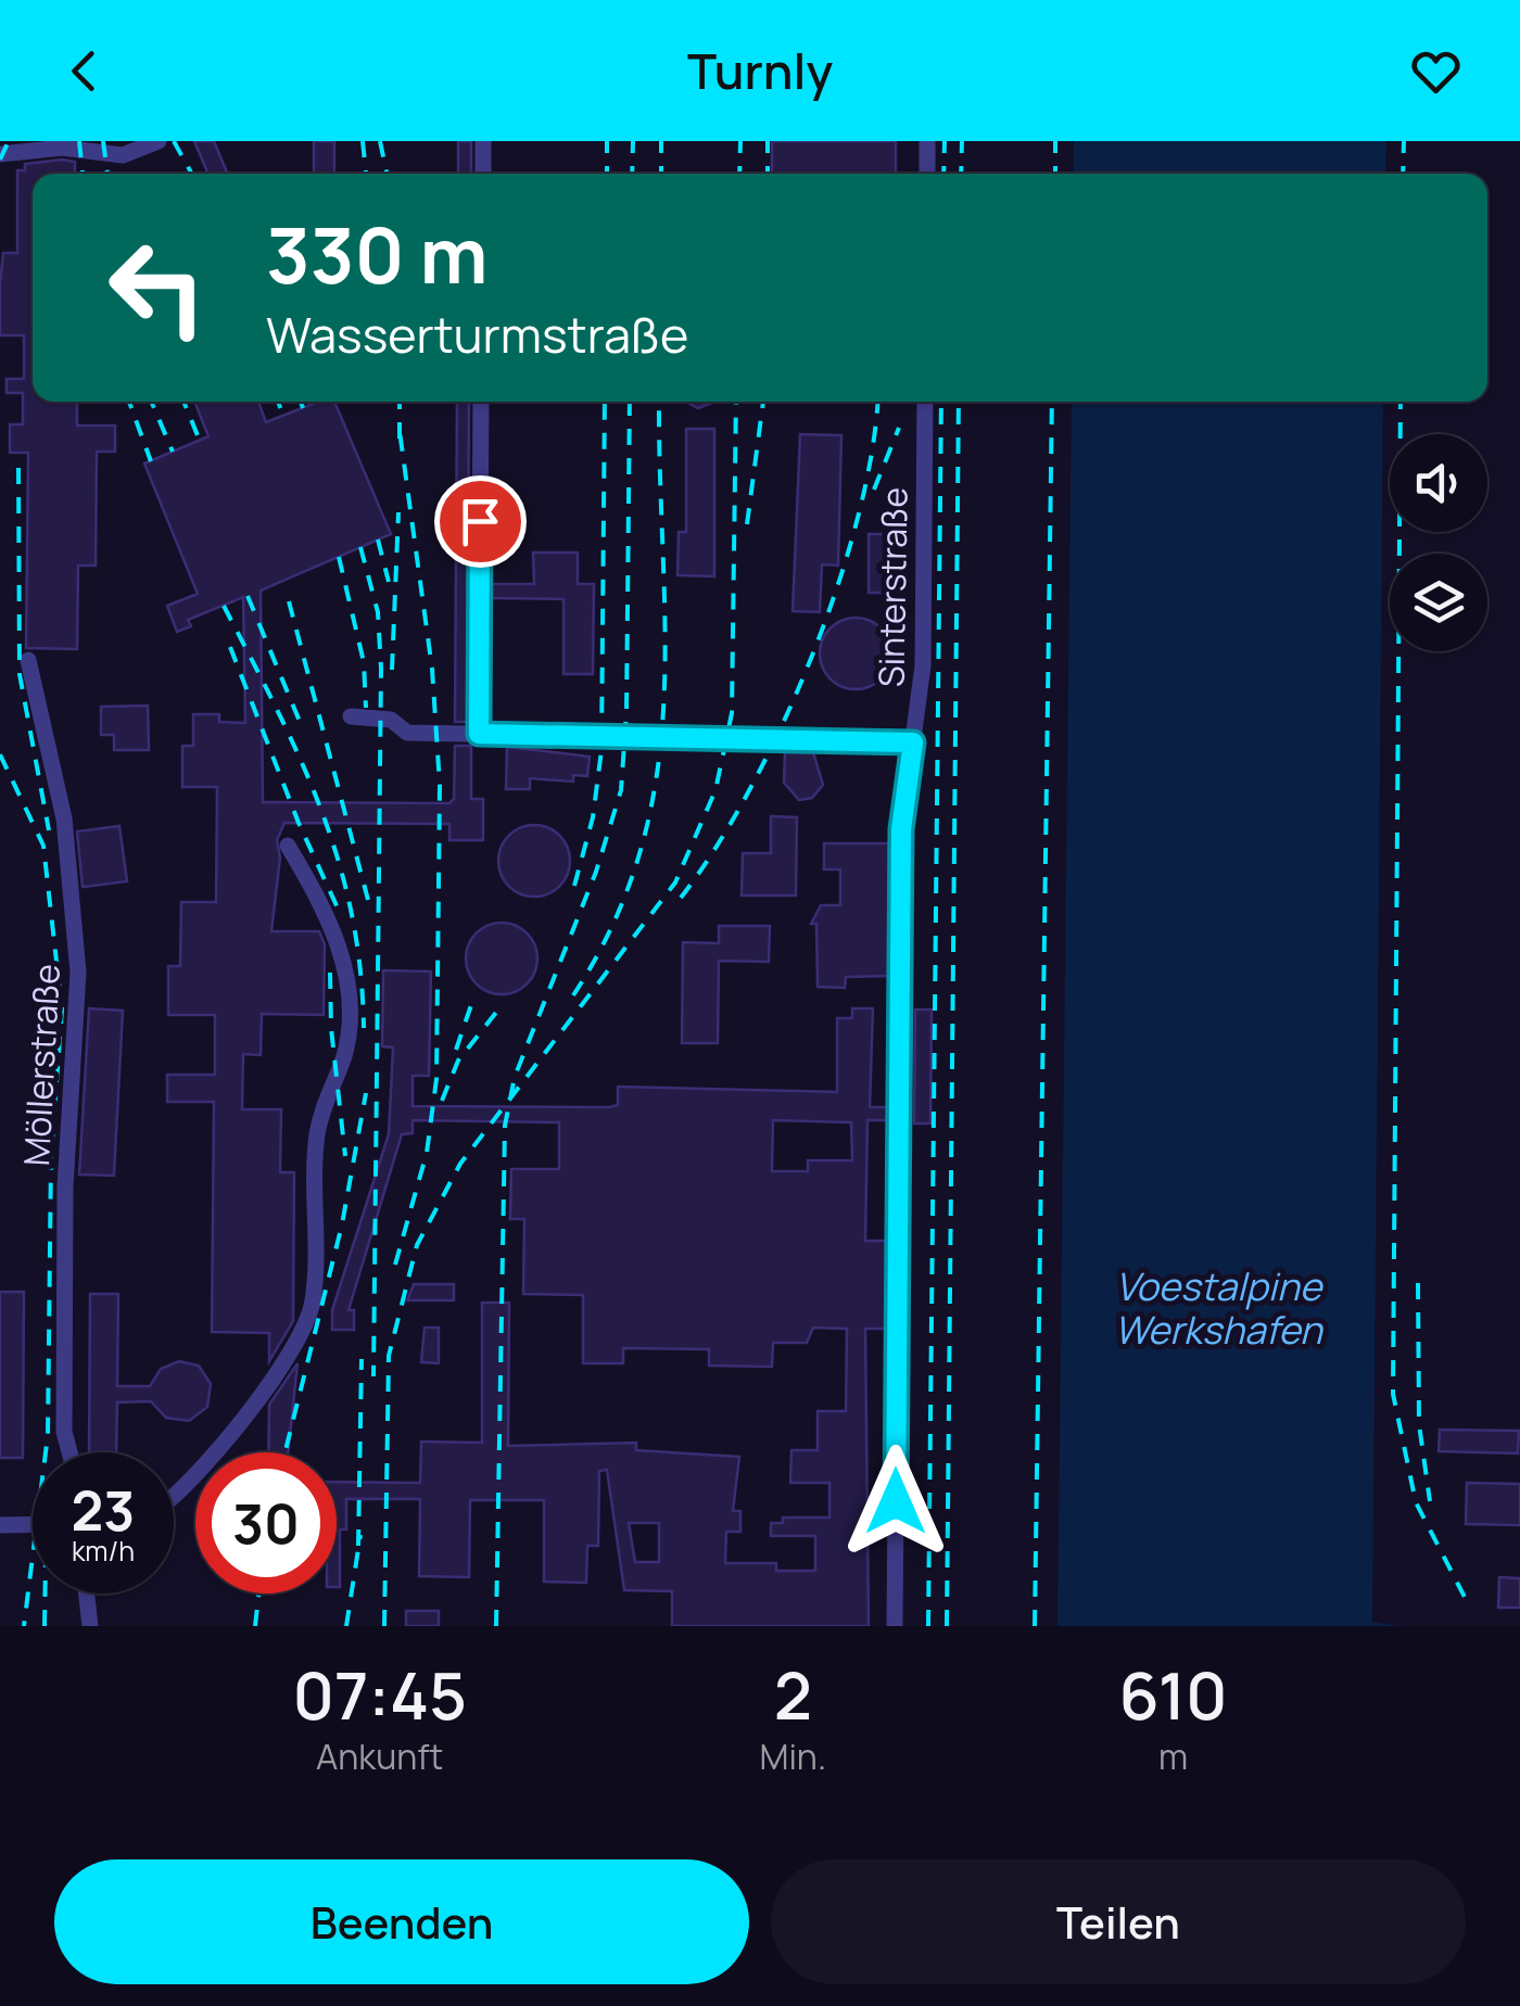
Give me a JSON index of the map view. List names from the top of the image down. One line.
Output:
{"streets":{"street":["Sinterstraße","Möllerstraße"]},"water":["Voestalpine Werkshafen"],"page":{"header":"Turnly","turn":["330 m","Wasserturmstraße"],"speed":"23 km/h","limit":"30","eta":["07:45","Ankunft","2","Min.","610","m"],"buttons":["Beenden","Teilen"]}}
